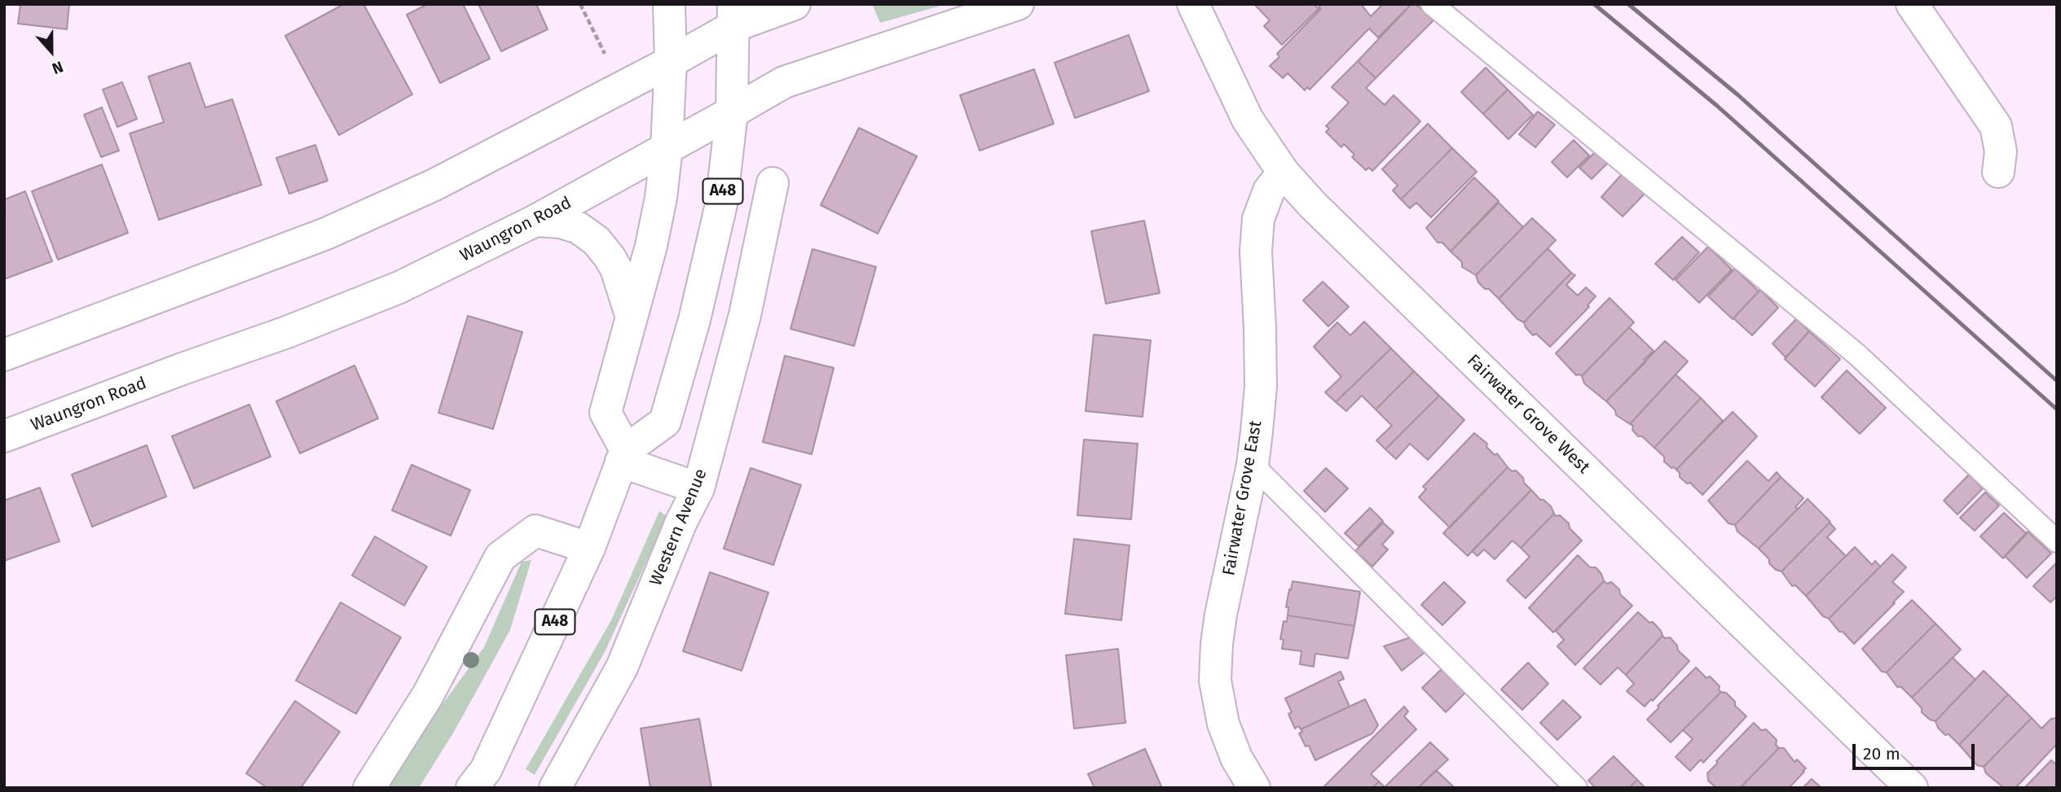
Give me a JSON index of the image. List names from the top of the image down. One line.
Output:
{"streets":{"main road":["A48","Waungron Road","Fairwater Grove West","Fairwater Grove East","Western Avenue"]},"crossings":[["A48","Waungron Road"],["Fairwater Grove West","Fairwater Grove East"]],"scale_bar":"20 m","north":"bottom"}
